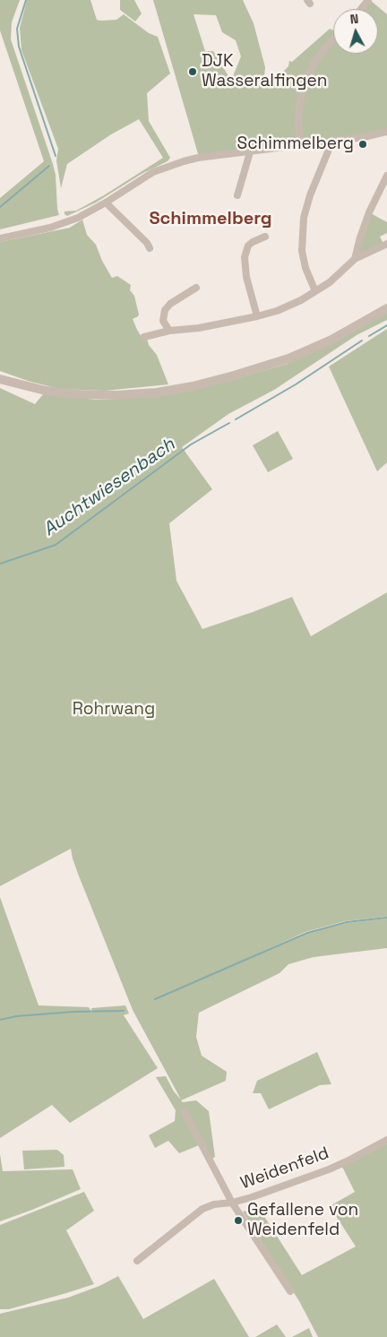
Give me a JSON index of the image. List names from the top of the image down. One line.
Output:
{"streets":{"street":["Weidenfeld"]},"districts":["Schimmelberg"],"water":["Auchtwiesenbach"],"parks":["Rohrwang"],"places":["DJK Wasseralfingen","Schimmelberg","Gefallene von Weidenfeld"],"north":"top"}
